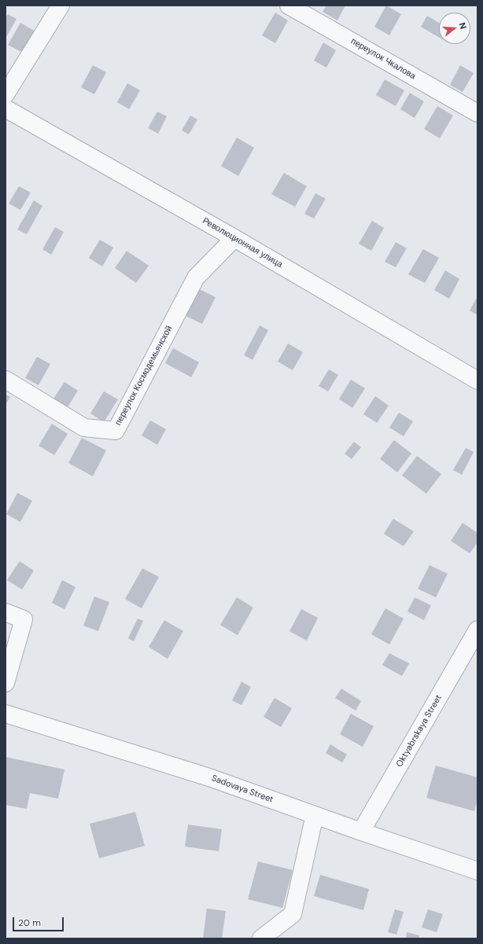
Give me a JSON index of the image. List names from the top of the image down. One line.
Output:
{"streets":{"street":["переулок Чкалова","Революционная улица","переулок Космодемьянской","Oktyabrskaya Street","Sadovaya Street"]},"crossings":[["Революционная улица","переулок Космодемьянской"],["Oktyabrskaya Street","Sadovaya Street"]],"scale_bar":"20 m","north":"right"}
